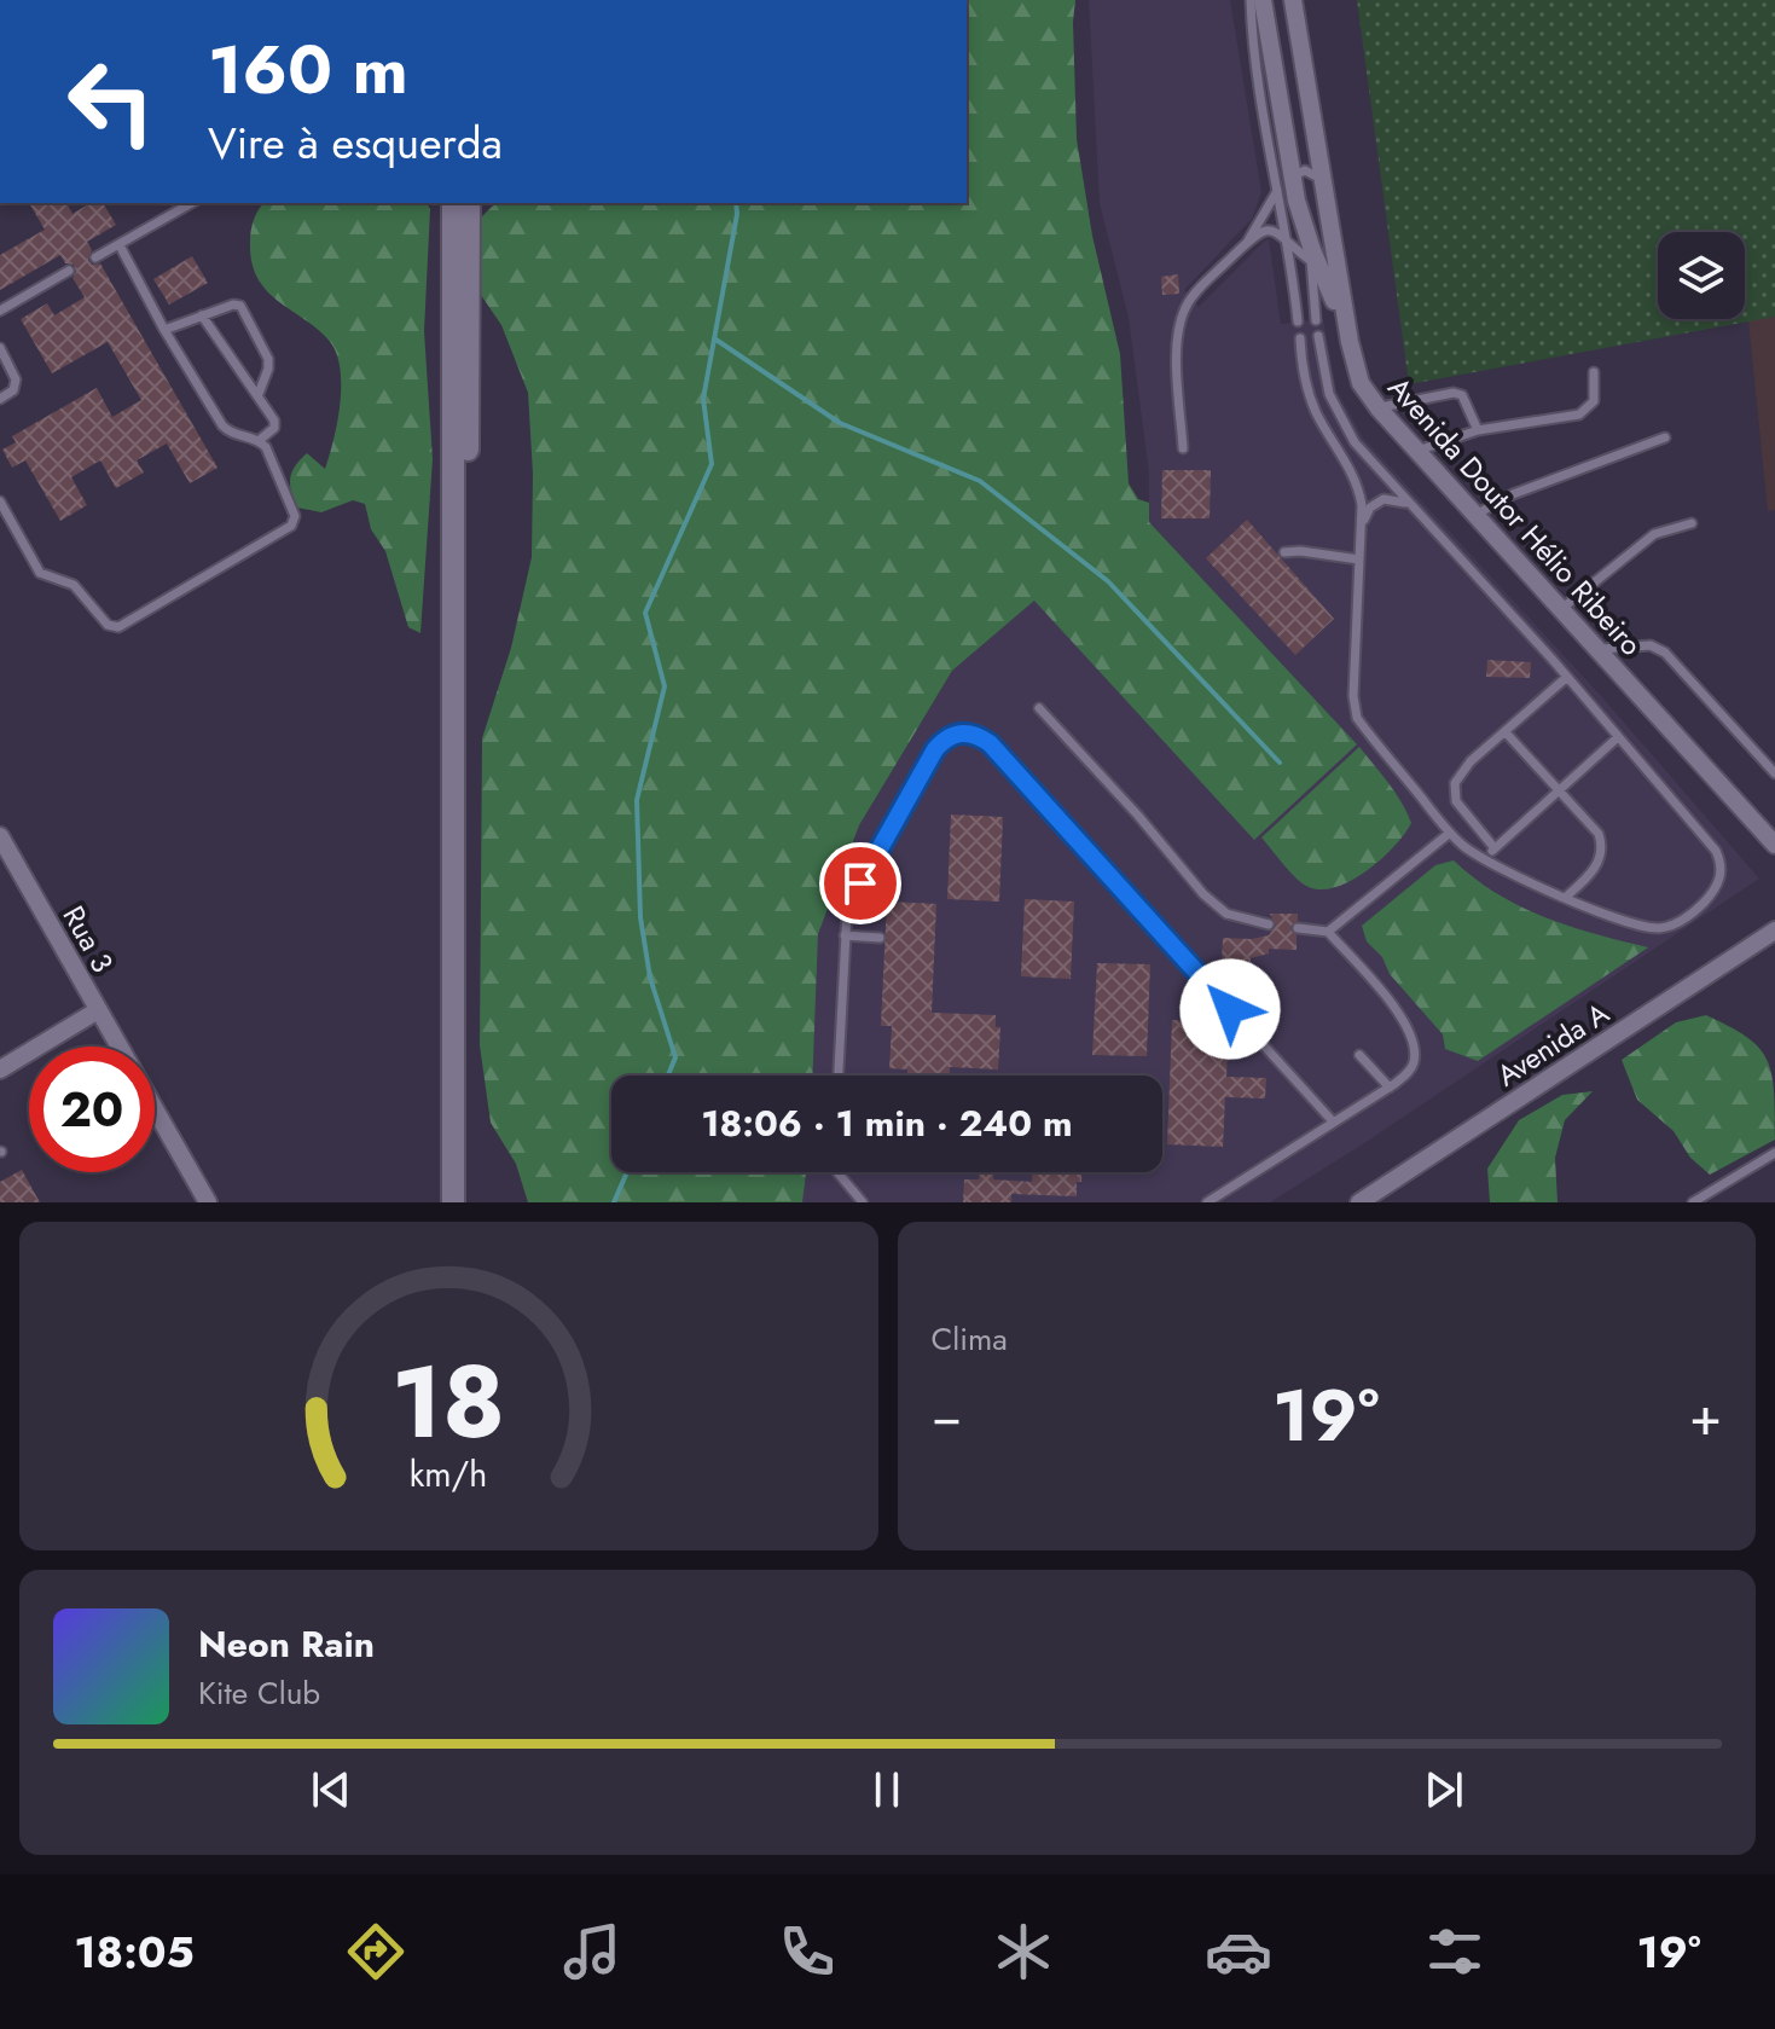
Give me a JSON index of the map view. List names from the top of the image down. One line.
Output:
{"streets":{"street":["Avenida Doutor Hélio Ribeiro","Rua 3","Avenida A"]},"page":{"turn":["160 m","Vire à esquerda"],"limit":"20","trip":"18:06 · 1 min · 240 m","tile":"Clima","heat":["−","19°","+"],"song":["Neon Rain","Kite Club"],"tabs":["18:05","19°"],"gauge":["18","km/h"]}}
